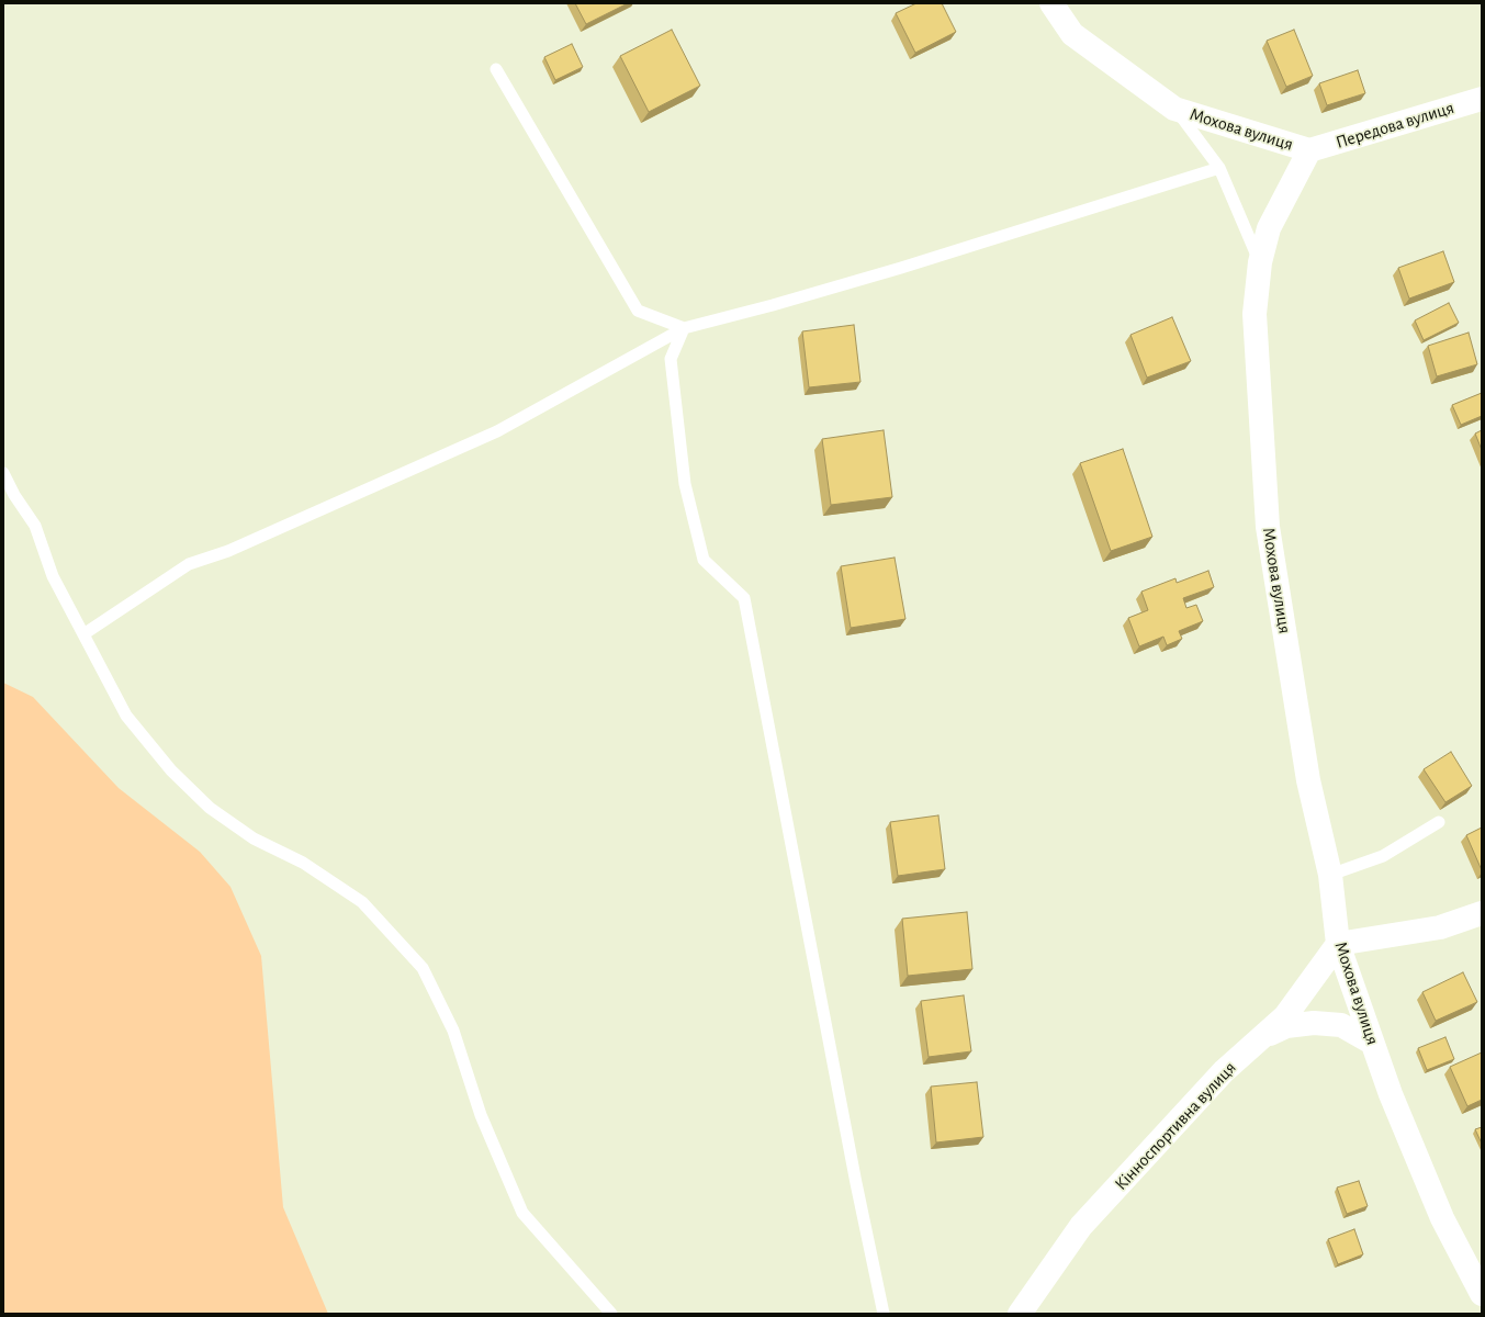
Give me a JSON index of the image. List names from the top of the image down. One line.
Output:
{"streets":{"street":["Передова вулиця","Мохова вулиця","Кінноспортивна вулиця"]},"crossings":[["Передова вулиця","Мохова вулиця"],["Мохова вулиця","Кінноспортивна вулиця"]]}
